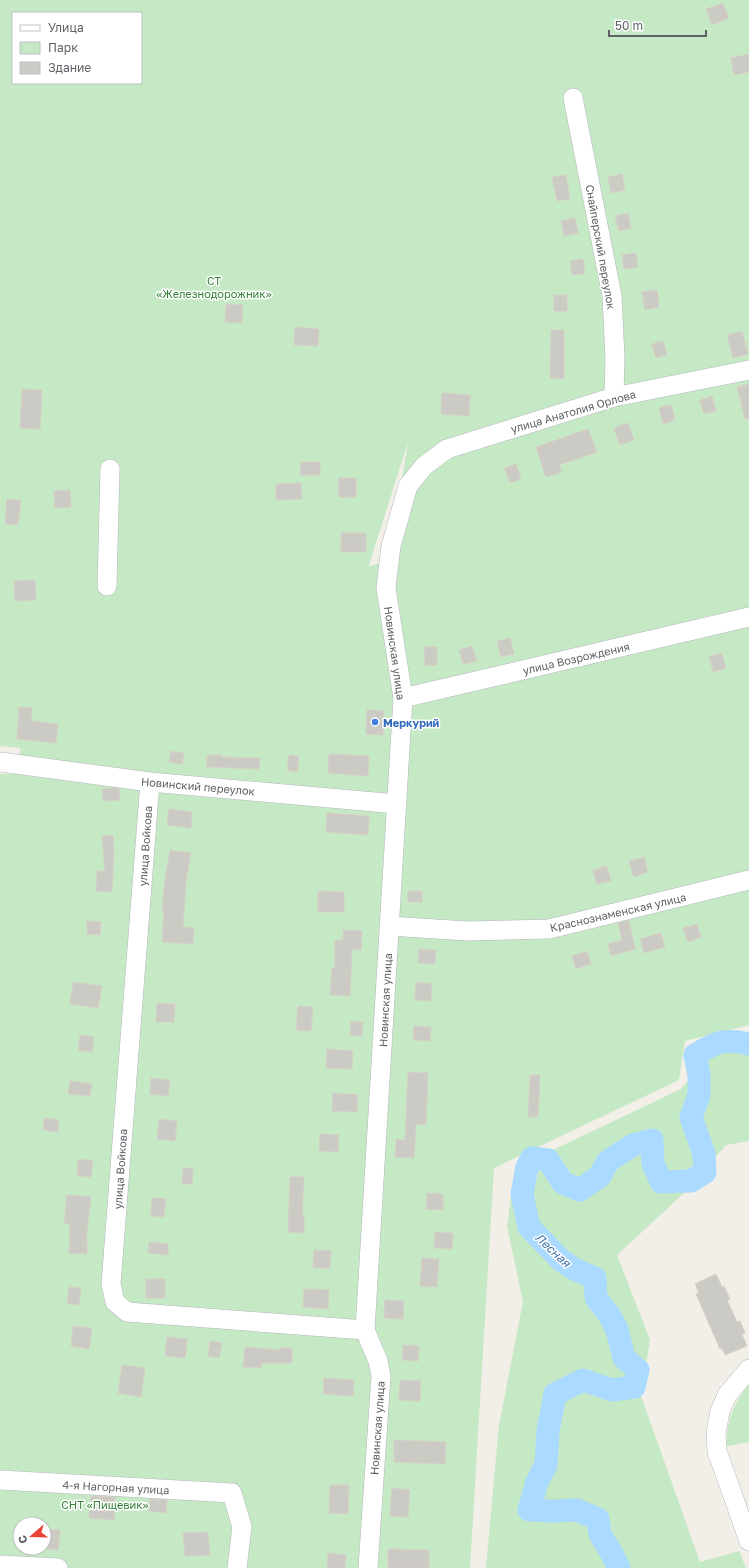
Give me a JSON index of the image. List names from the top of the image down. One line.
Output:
{"streets":{"street":["Снайперский переулок","улица Анатолия Орлова","Новинская улица","улица Возрождения","Новинский переулок","улица Войкова","Краснознаменская улица","4-я Нагорная улица"]},"crossings":[["Снайперский переулок","улица Анатолия Орлова"],["улица Анатолия Орлова","Новинская улица"],["Новинская улица","улица Возрождения"],["Новинская улица","Новинский переулок"],["Новинская улица","улица Войкова"],["Новинская улица","Краснознаменская улица"],["Новинский переулок","улица Войкова"]],"water":["Лесная"],"parks":["СТ «Железнодорожник»","СНТ «Пищевик»"],"places":["Меркурий"],"legend":["Улица","Парк","Здание"],"scale_bar":"50 m","north":"left"}
